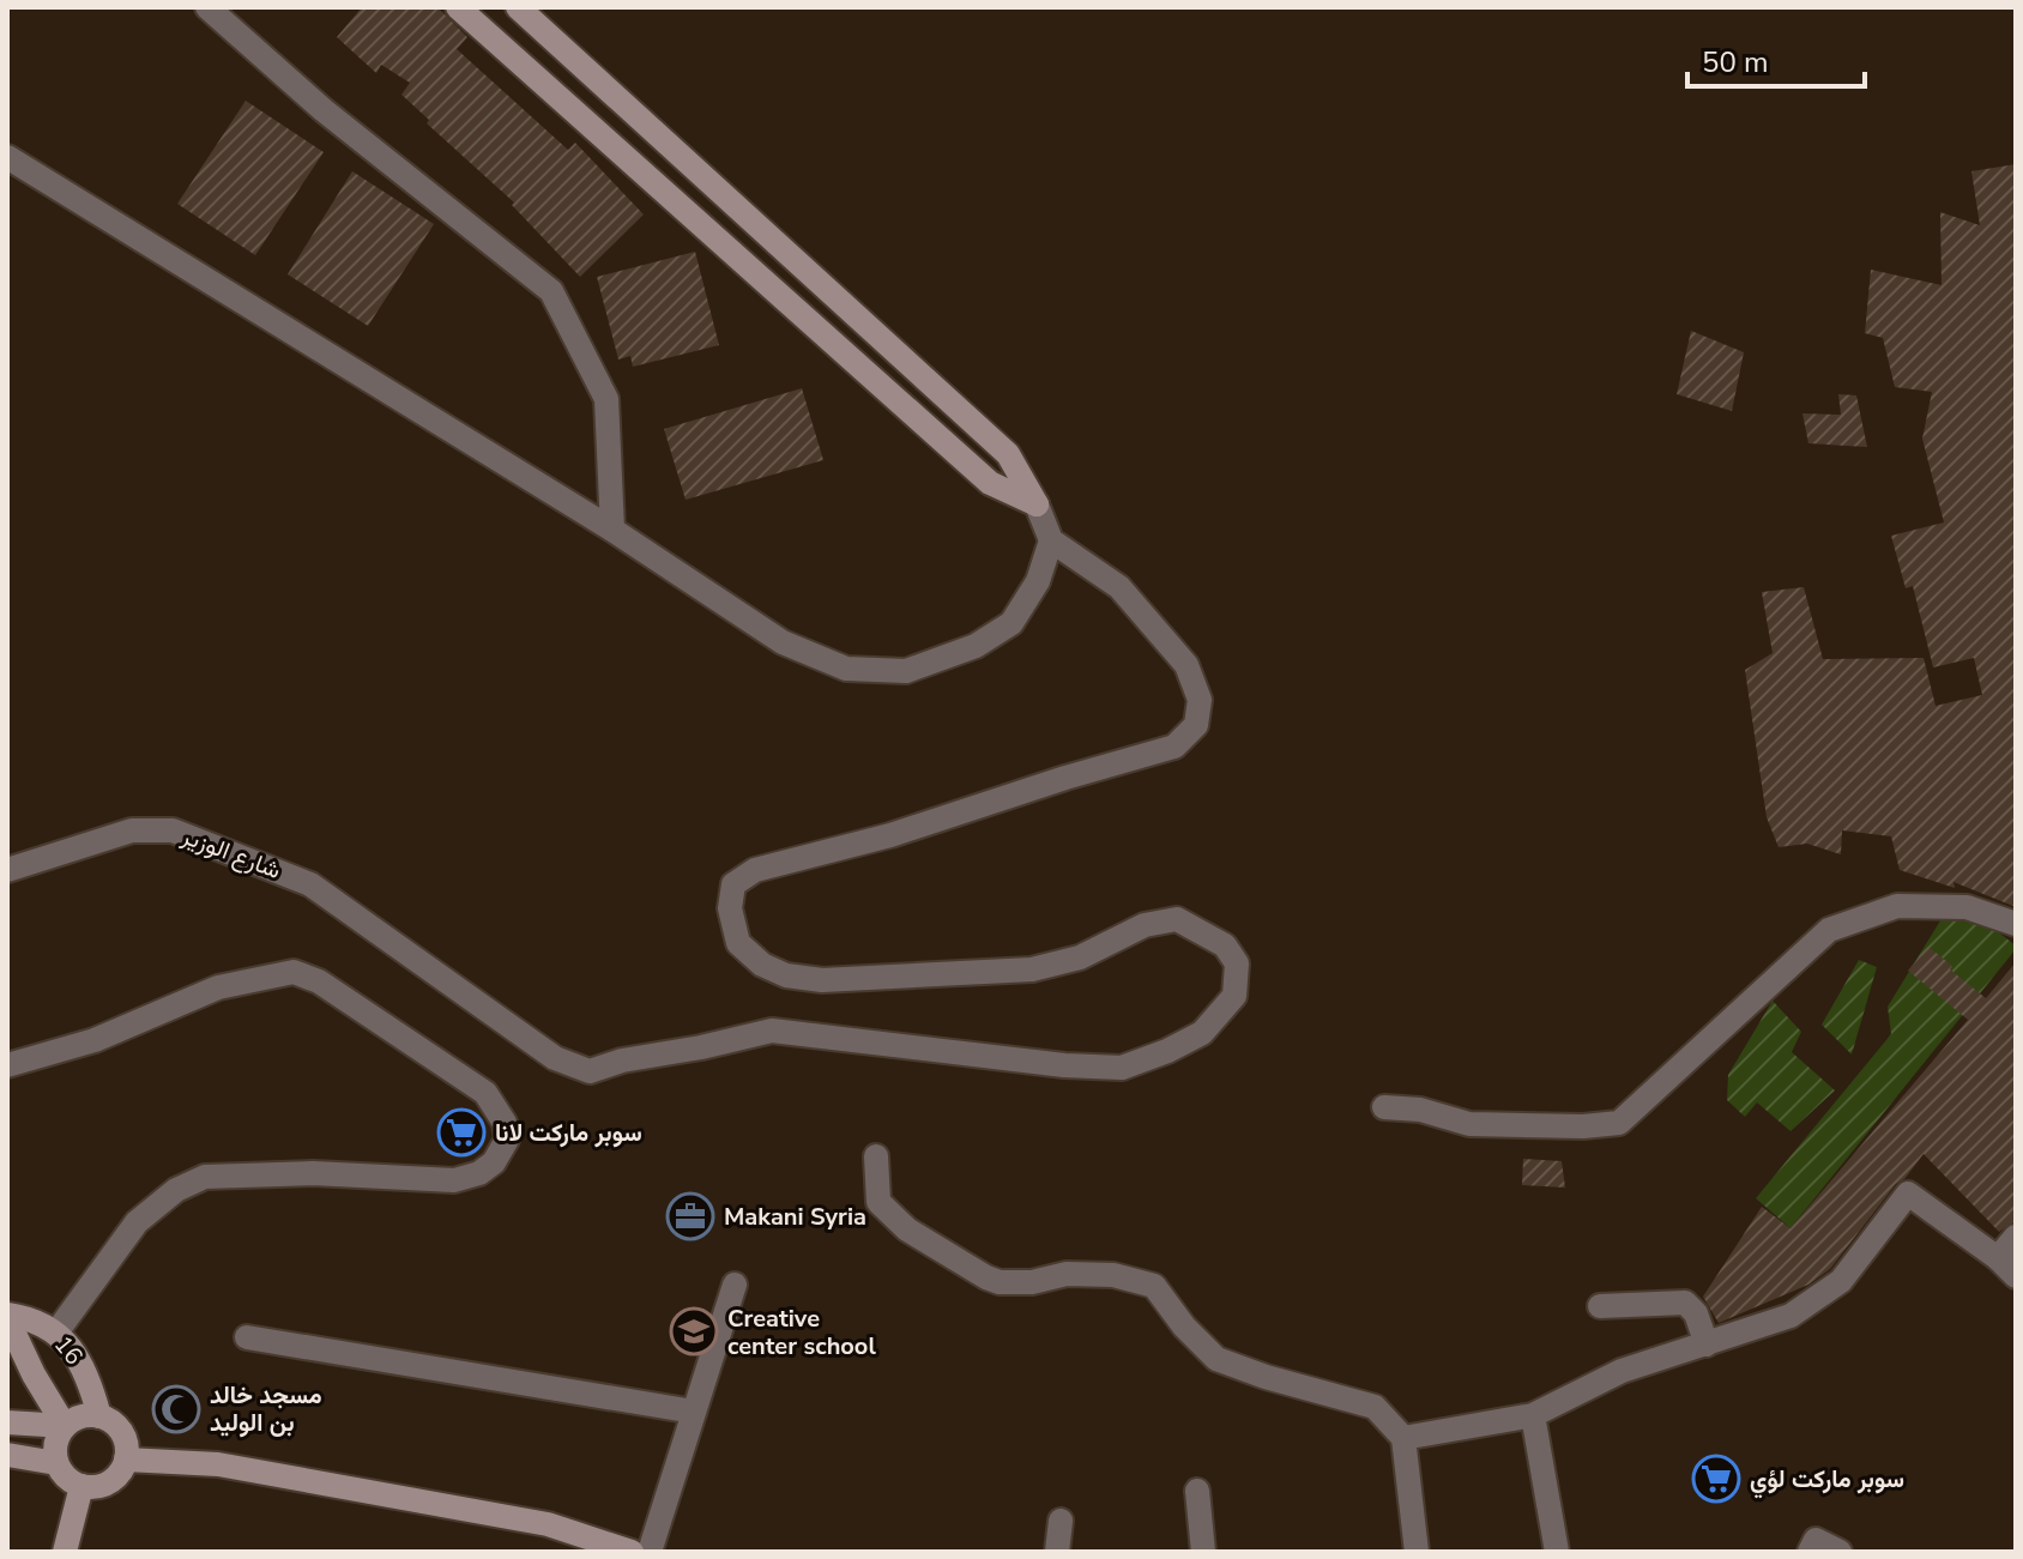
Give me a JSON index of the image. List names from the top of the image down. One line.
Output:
{"streets":{"street":["شارع الوزير","16"]},"places":{"supermarket":["سوبر ماركت لانا","سوبر ماركت لؤي"],"office":["Makani Syria"],"school or university":["Creative center school"],"mosque":["مسجد خالد بن الوليد"]},"scale_bar":"50 m"}
